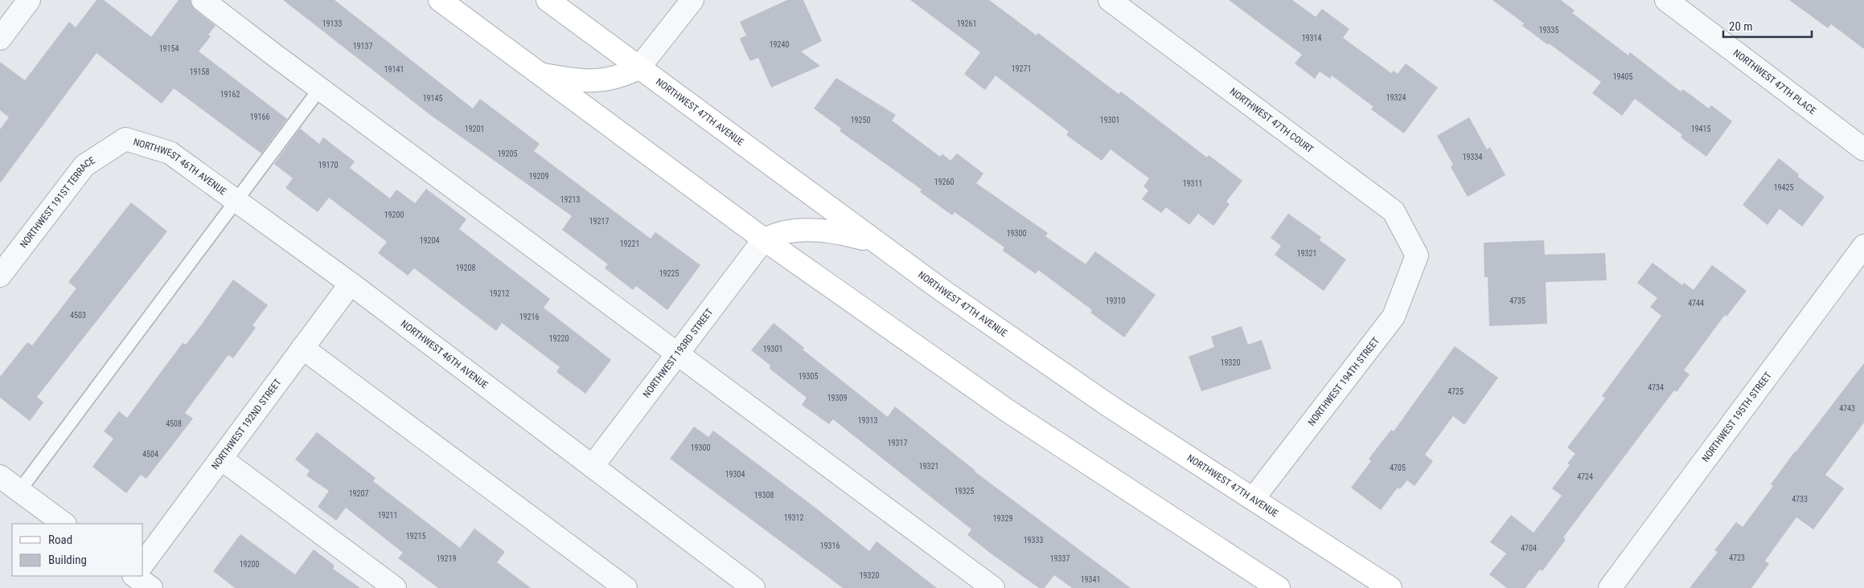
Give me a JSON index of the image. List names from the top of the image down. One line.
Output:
{"streets":{"main road":["NORTHWEST 47TH AVENUE"],"street":["NORTHWEST 47TH PLACE","NORTHWEST 47TH COURT","NORTHWEST 46TH AVENUE","NORTHWEST 191ST TERRACE","NORTHWEST 193RD STREET","NORTHWEST 194TH STREET","NORTHWEST 195TH STREET","NORTHWEST 192ND STREET"]},"crossings":[["NORTHWEST 47TH AVENUE","NORTHWEST 194TH STREET"],["NORTHWEST 47TH COURT","NORTHWEST 194TH STREET"],["NORTHWEST 46TH AVENUE","NORTHWEST 191ST TERRACE"],["NORTHWEST 46TH AVENUE","NORTHWEST 193RD STREET"],["NORTHWEST 46TH AVENUE","NORTHWEST 192ND STREET"]],"house_numbers":["19133","19261","19335","19314","19240","19137","19154","19271","19141","19158","19405","19162","19324","19145","19166","19250","19301","19201","19415","19205","19334","19170","19209","19260","19311","19425","19213","19200","19217","19300","19204","19221","19321","19208","19225","19212","19310","4735","4744","4503","19216","19220","19301","19320","19305","4734","4725","19309","4743","19313","4508","19317","19300","4504","19321","4705","19304","4724","19325","19207","19308","4733","19211","19312","19329","19215","19333","19316","4704","4723","19219","19337","19200","19320","19341"],"legend":["Road","Building"],"scale_bar":"20 m"}
